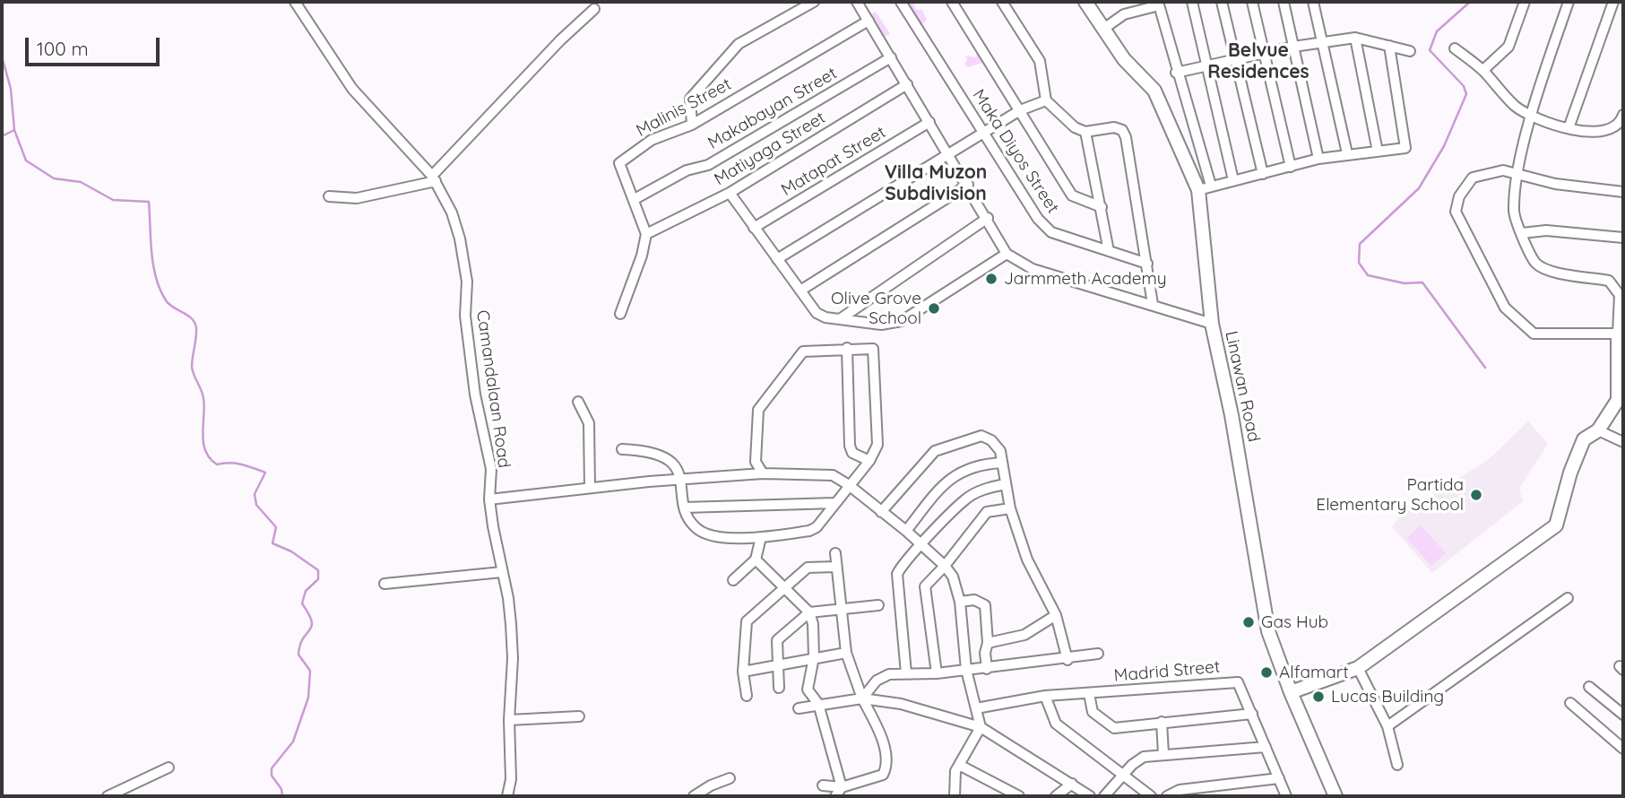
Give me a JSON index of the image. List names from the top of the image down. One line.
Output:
{"streets":{"street":["Malinis Street","Makabayan Street","Matiyaga Street","Maka Diyos Street","Matapat Street","Linawan Road","Camandalaan Road","Madrid Street"]},"crossings":[["Malinis Street","Makabayan Street"],["Malinis Street","Matiyaga Street"]],"districts":["Belvue Residences","Villa Muzon Subdivision"],"places":["Jarmmeth Academy","Olive Grove School","Partida Elementary School","Gas Hub","Alfamart","Lucas Building"],"scale_bar":"100 m"}
